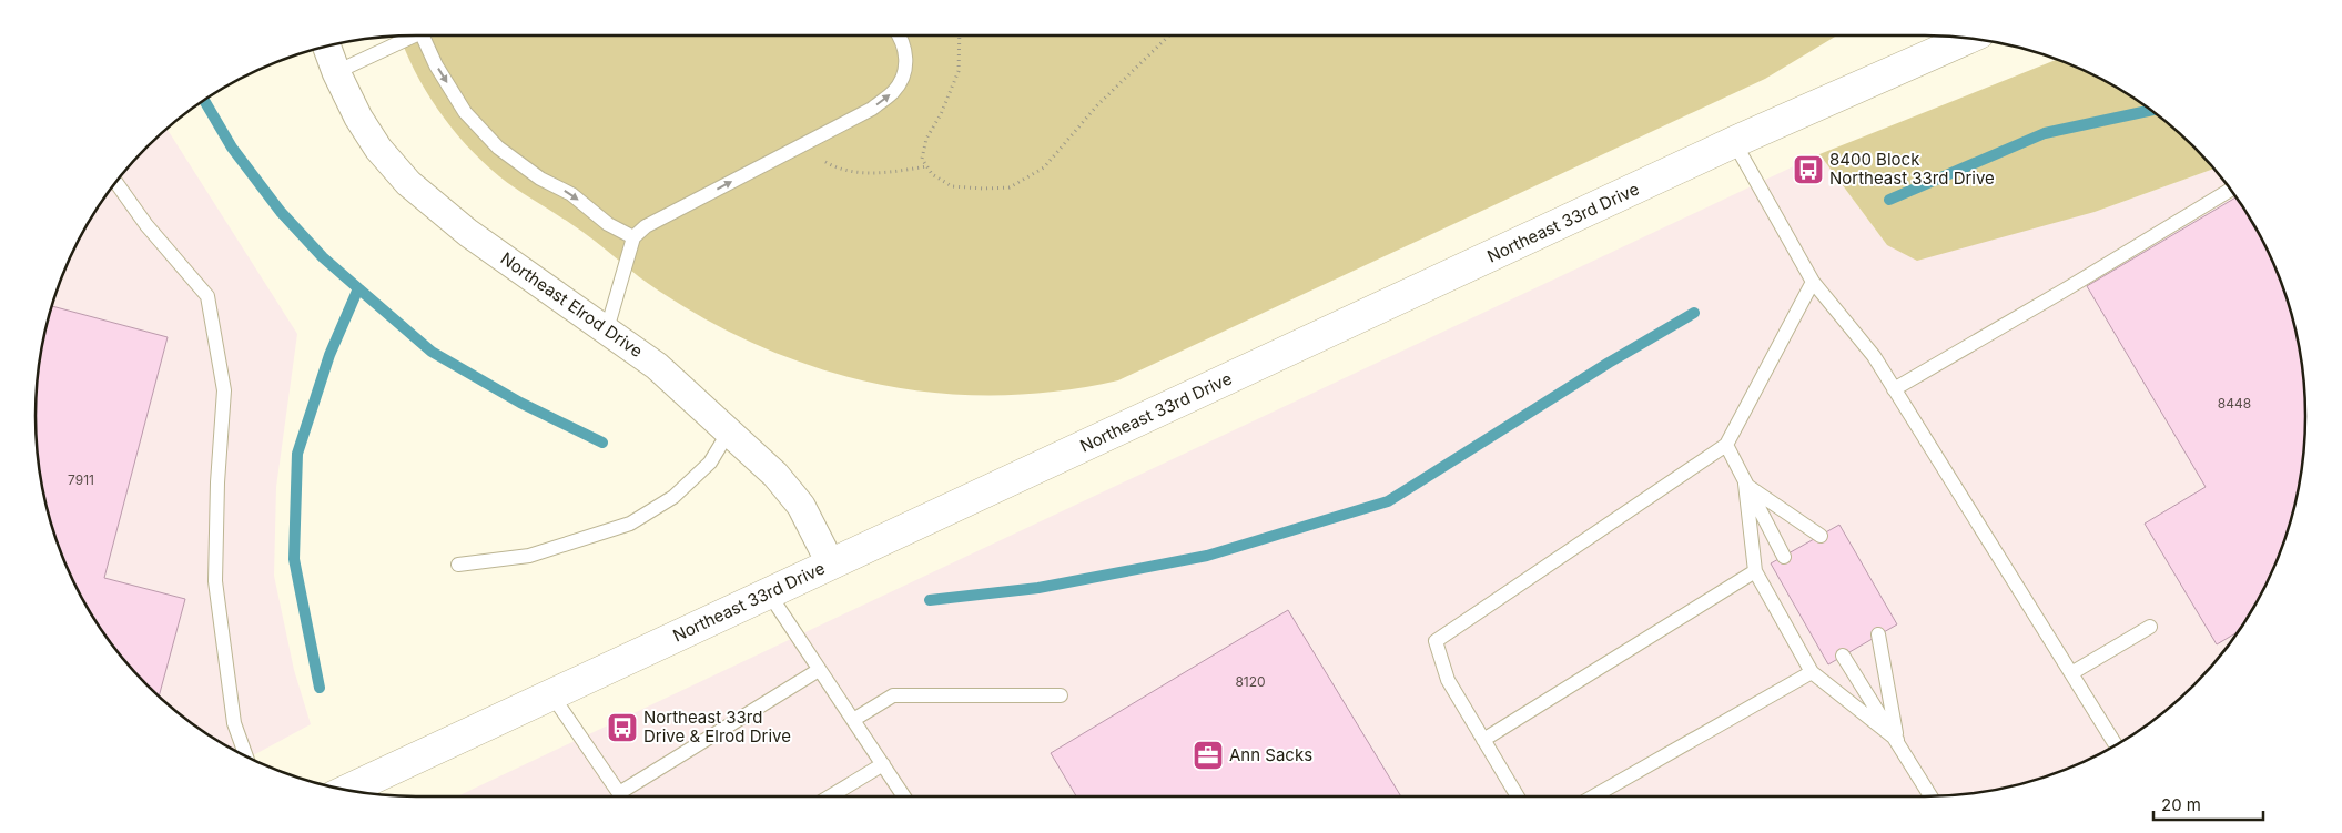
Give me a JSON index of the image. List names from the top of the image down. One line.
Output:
{"streets":{"main road":["Northeast 33rd Drive"],"street":["Northeast Elrod Drive"]},"crossings":[["Northeast 33rd Drive","Northeast Elrod Drive"]],"places":{"bus stop":["8400 Block Northeast 33rd Drive","Northeast 33rd Drive & Elrod Drive"],"office":["Ann Sacks"]},"house_numbers":["8448","7911","8120"],"scale_bar":"20 m"}
